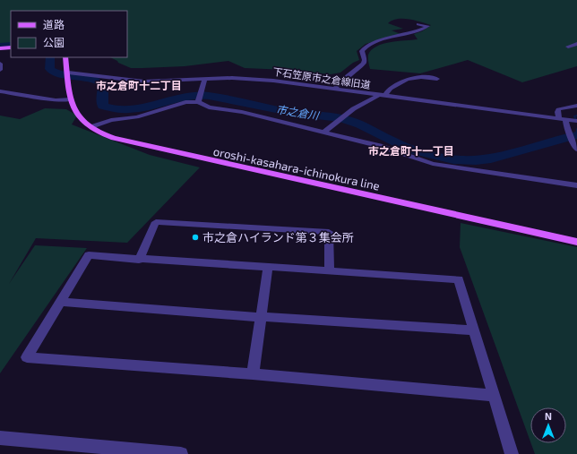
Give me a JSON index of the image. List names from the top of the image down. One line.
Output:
{"streets":{"main road":["oroshi-kasahara-ichinokura line"],"street":["下石笠原市之倉線旧道"]},"crossings":[["下石笠原市之倉線旧道","oroshi-kasahara-ichinokura line"]],"districts":["市之倉町十二丁目","市之倉町十一丁目"],"water":["市之倉川"],"places":["市之倉ハイランド第３集会所"],"legend":["道路","公園"],"north":"top"}
